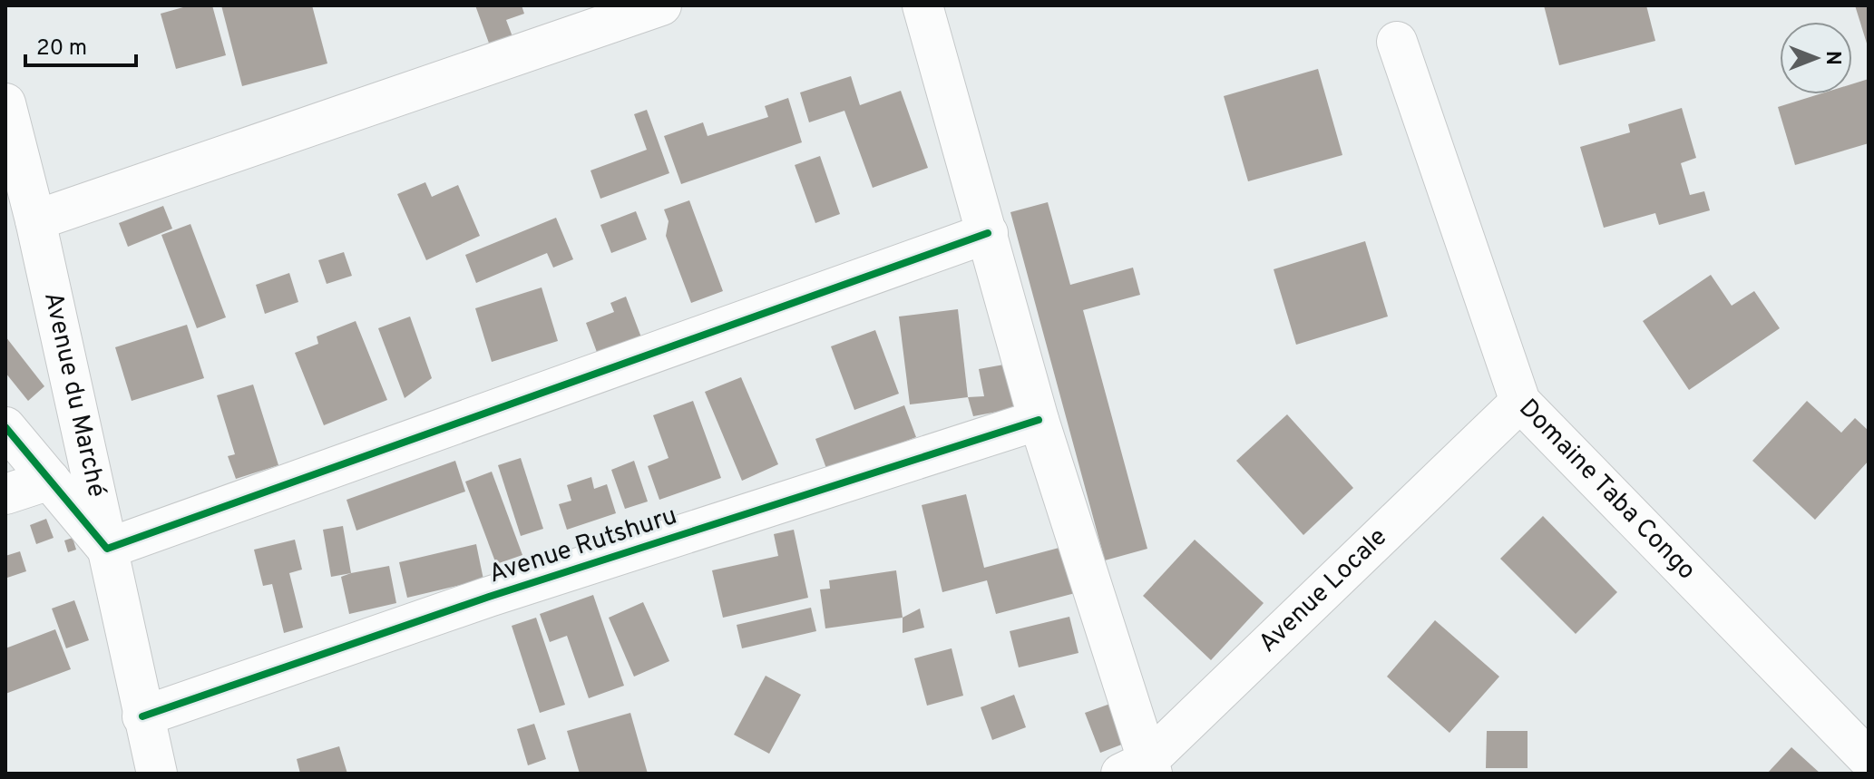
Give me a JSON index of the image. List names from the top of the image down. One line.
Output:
{"streets":{"street":["Avenue du Marché","Domaine Taba Congo","Avenue Rutshuru","Avenue Locale"]},"crossings":[["Avenue du Marché","Avenue Rutshuru"],["Domaine Taba Congo","Avenue Locale"]],"scale_bar":"20 m","north":"right"}
